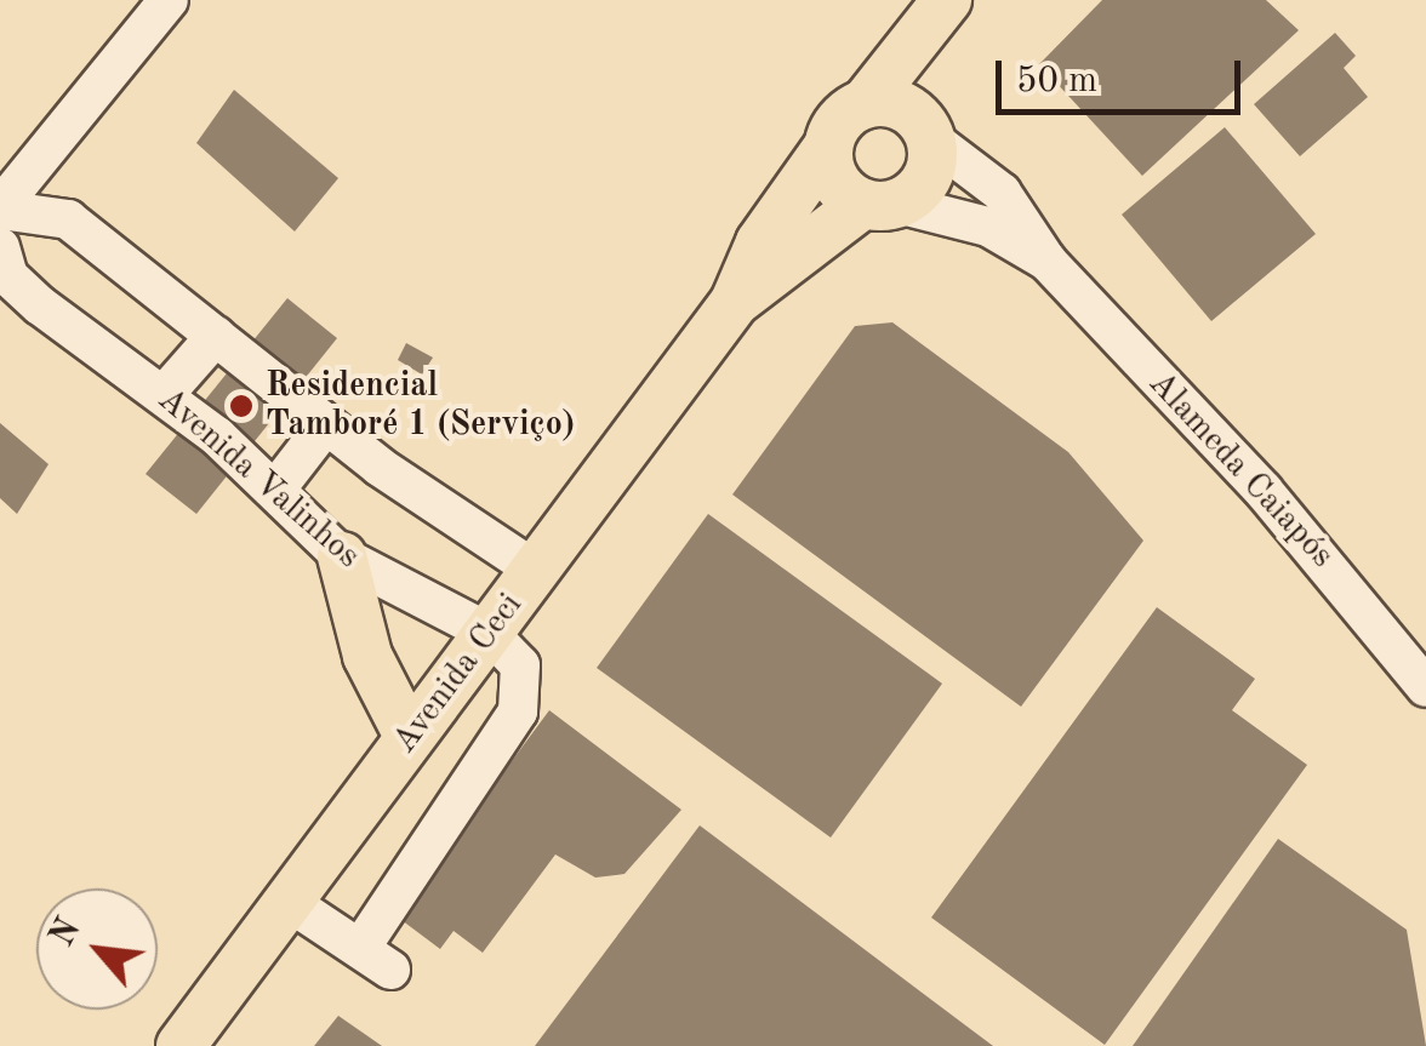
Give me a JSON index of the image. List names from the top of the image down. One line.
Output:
{"streets":{"main road":["Avenida Ceci"],"street":["Alameda Caiapós","Avenida Valinhos"]},"crossings":[["Alameda Caiapós","Avenida Ceci"],["Avenida Valinhos","Avenida Ceci"]],"places":["Residencial Tamboré 1 (Serviço)"],"scale_bar":"50 m","north":"top left"}
